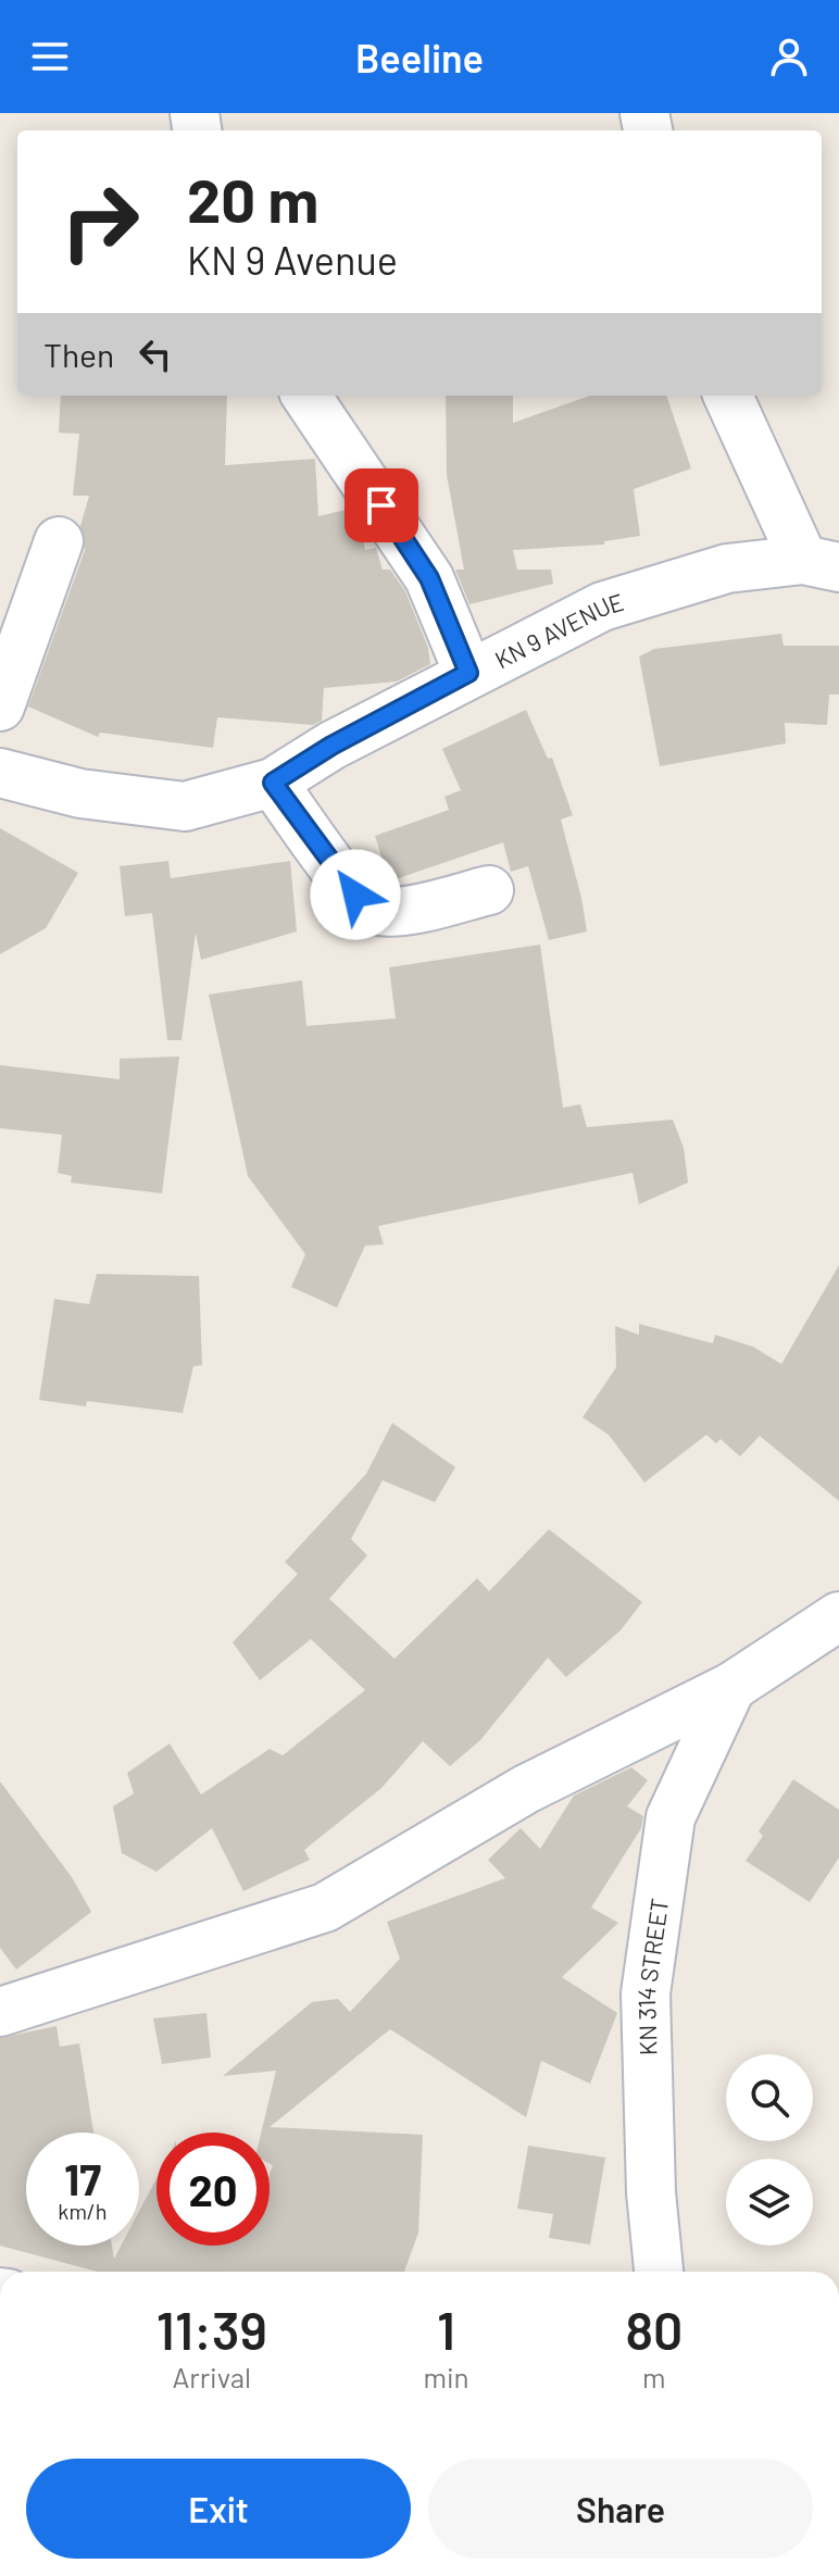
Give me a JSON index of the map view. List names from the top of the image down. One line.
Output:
{"streets":{"street":["KN 9 AVENUE","KN 314 STREET"]},"page":{"header":"Beeline","turn":["20 m","KN 9 Avenue"],"then":"Then","speed":"17 km/h","limit":"20","eta":["11:39","Arrival","1","min","80","m"],"buttons":["Exit","Share"]}}
